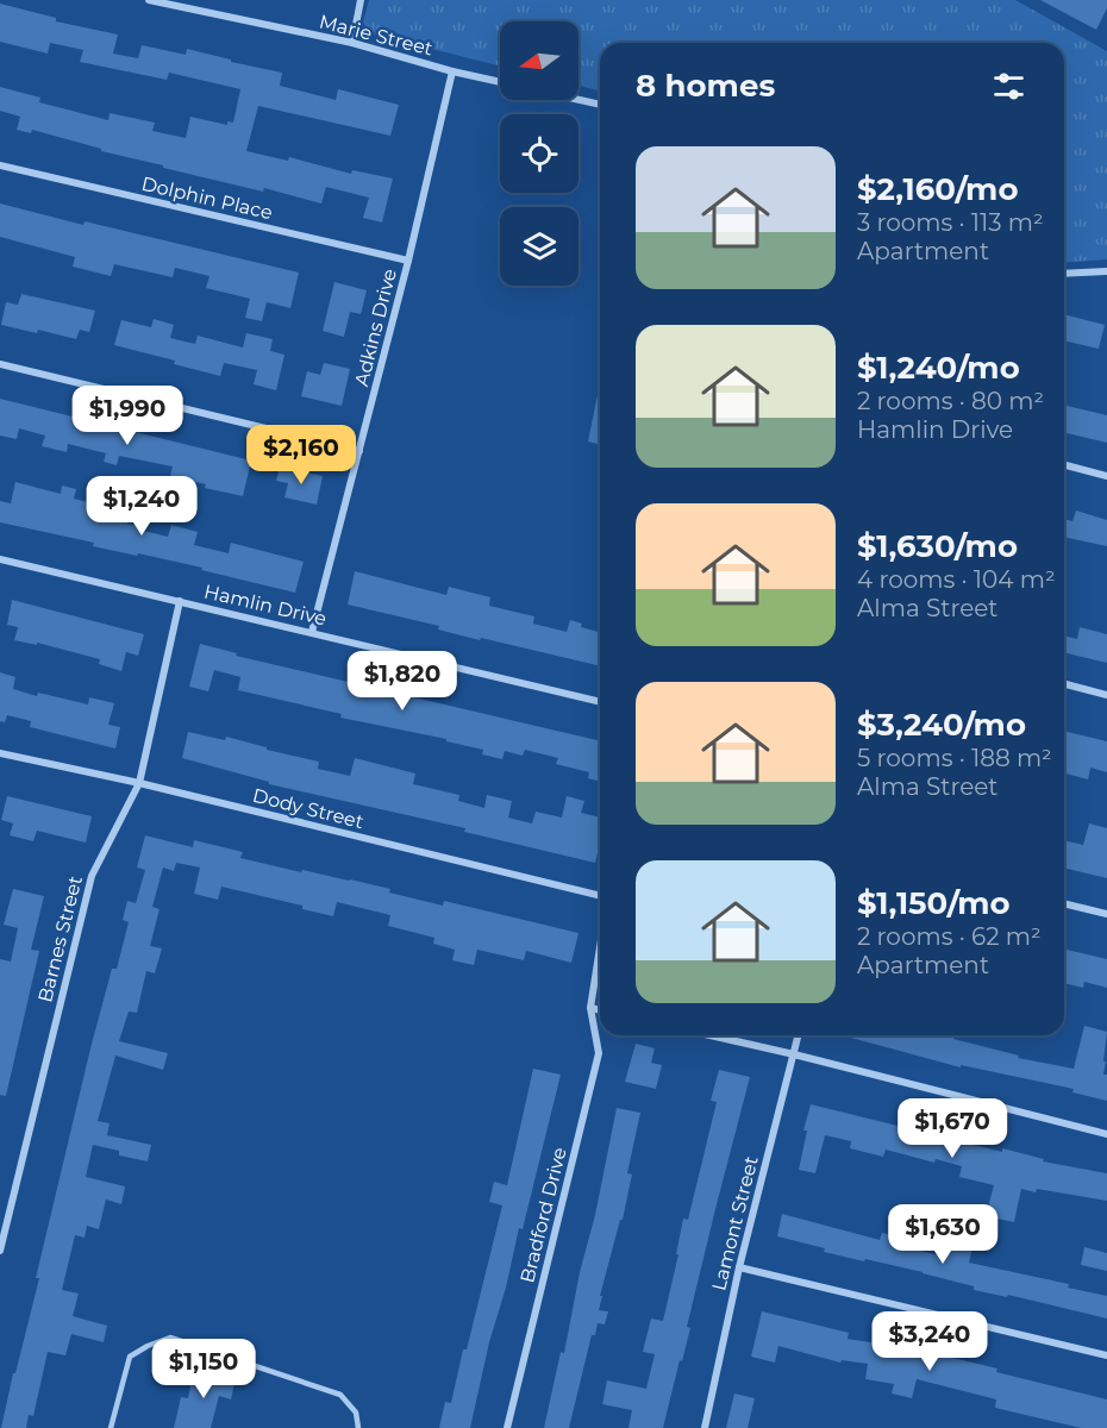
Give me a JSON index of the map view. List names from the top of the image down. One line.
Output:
{"streets":{"street":["Marie Street","Dolphin Place","Adkins Drive","Hamlin Drive","Dody Street","Barnes Street","Bradford Drive","Lamont Street"]},"crossings":[["Marie Street","Adkins Drive"],["Dolphin Place","Adkins Drive"],["Adkins Drive","Hamlin Drive"],["Hamlin Drive","Barnes Street"],["Dody Street","Barnes Street"]],"north":"left","page":{"heading":"8 homes","list":[{"name":"$2,160/mo","note":"3 rooms · 113 m² · Apartment"},{"name":"$1,240/mo","note":"2 rooms · 80 m² · Hamlin Drive"},{"name":"$1,630/mo","note":"4 rooms · 104 m² · Alma Street"},{"name":"$3,240/mo","note":"5 rooms · 188 m² · Alma Street"},{"name":"$1,150/mo","note":"2 rooms · 62 m² · Apartment"}],"price":["$1,990","$2,160","$1,240","$1,820","$1,670","$1,630","$3,240","$1,150"]}}
